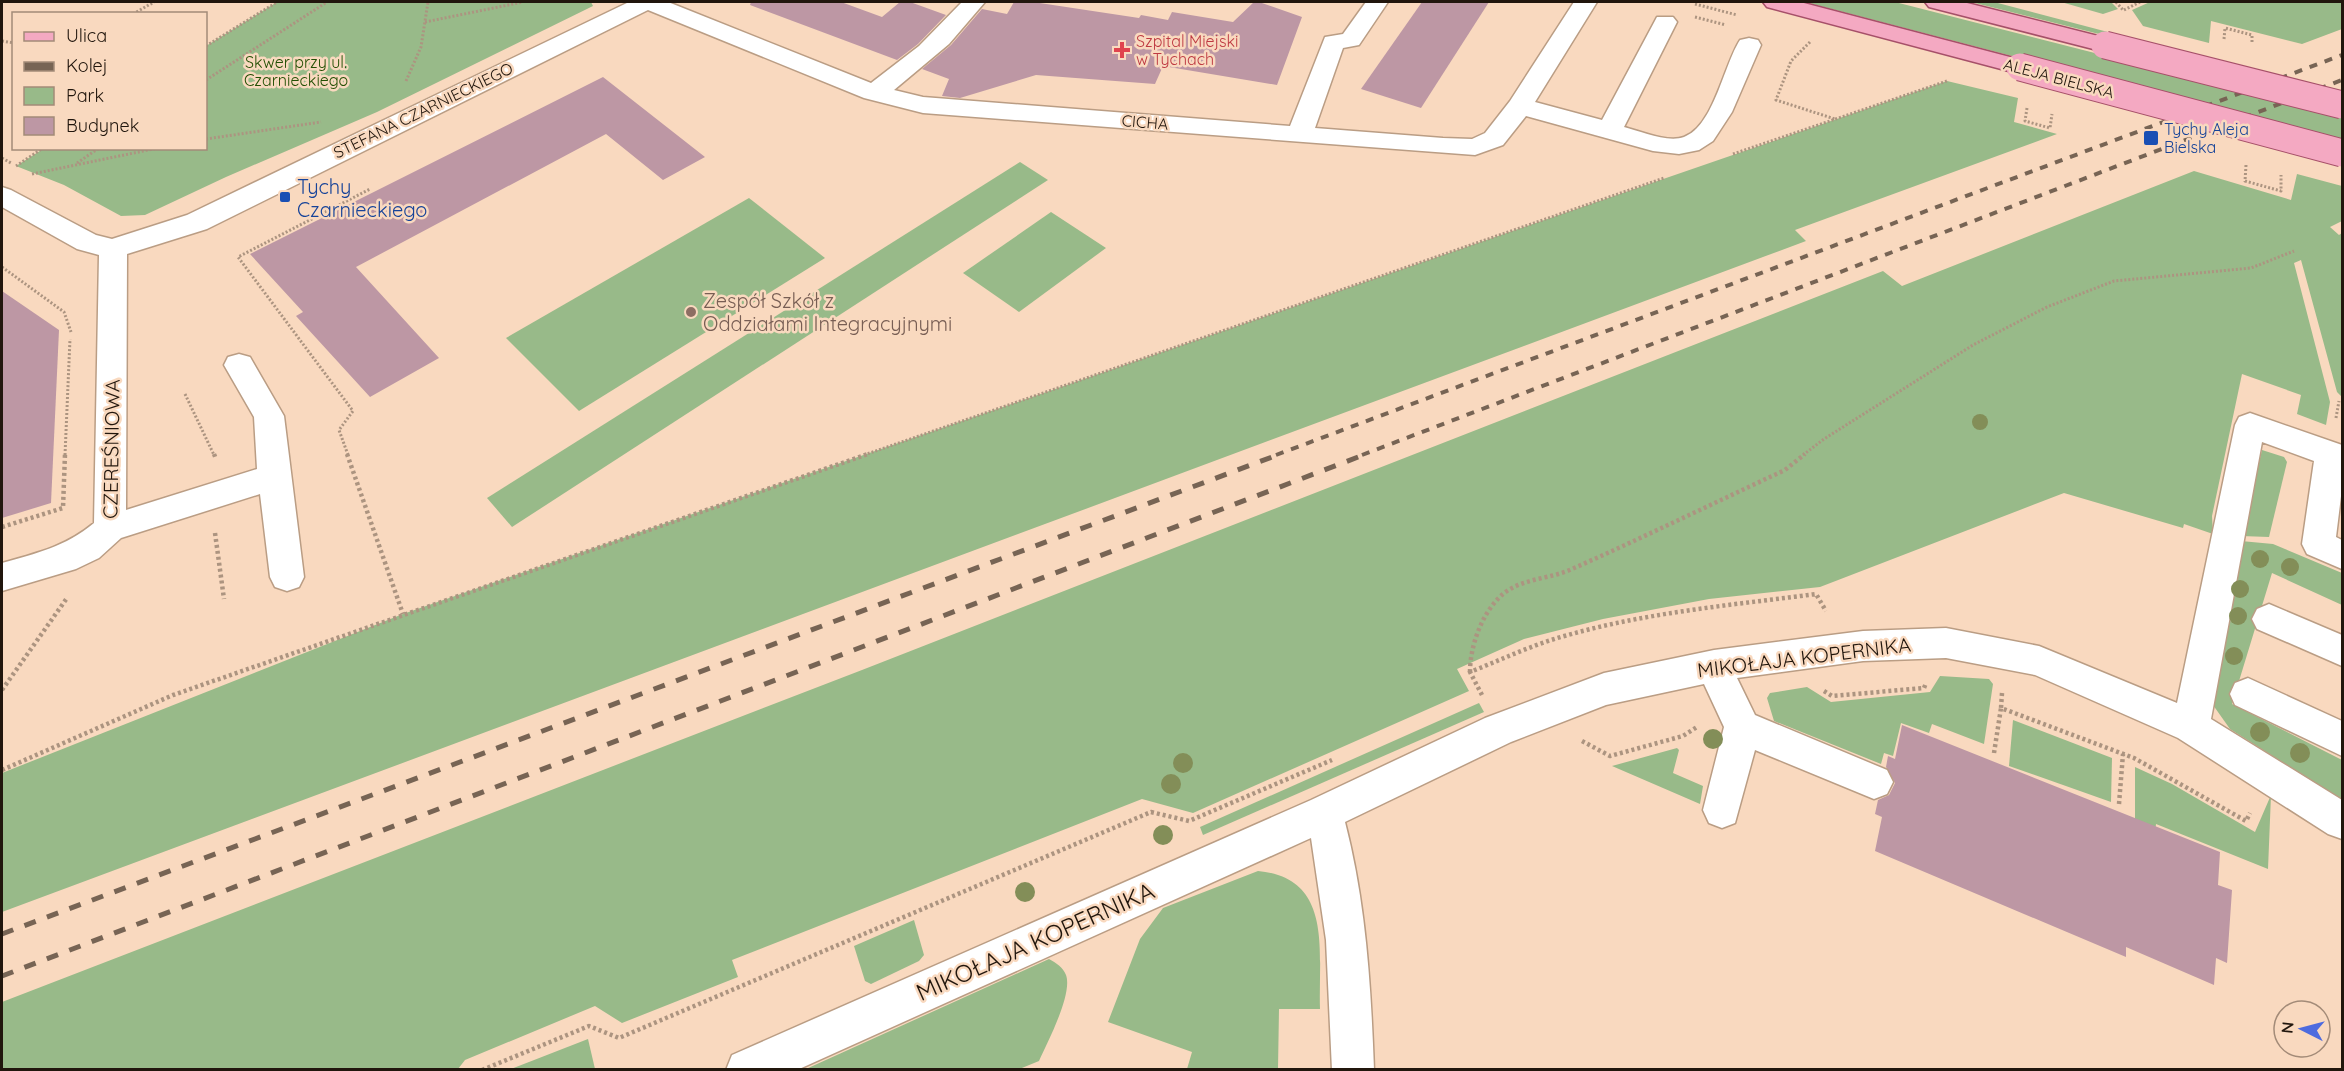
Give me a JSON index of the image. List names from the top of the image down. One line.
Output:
{"streets":{"main road":["ALEJA BIELSKA"],"street":["STEFANA CZARNIECKIEGO","CICHA","CZEREŚNIOWA","MIKOŁAJA KOPERNIKA"]},"crossings":[["STEFANA CZARNIECKIEGO","CICHA"],["STEFANA CZARNIECKIEGO","CZEREŚNIOWA"]],"parks":["Skwer przy ul. Czarnieckiego"],"places":{"health":["Szpital Miejski w Tychach"],"transit":["Tychy Aleja Bielska","Tychy Czarnieckiego"],"other":["Zespół Szkół z Oddziałami Integracyjnymi"]},"legend":["Ulica","Kolej","Park","Budynek"],"north":"left"}
